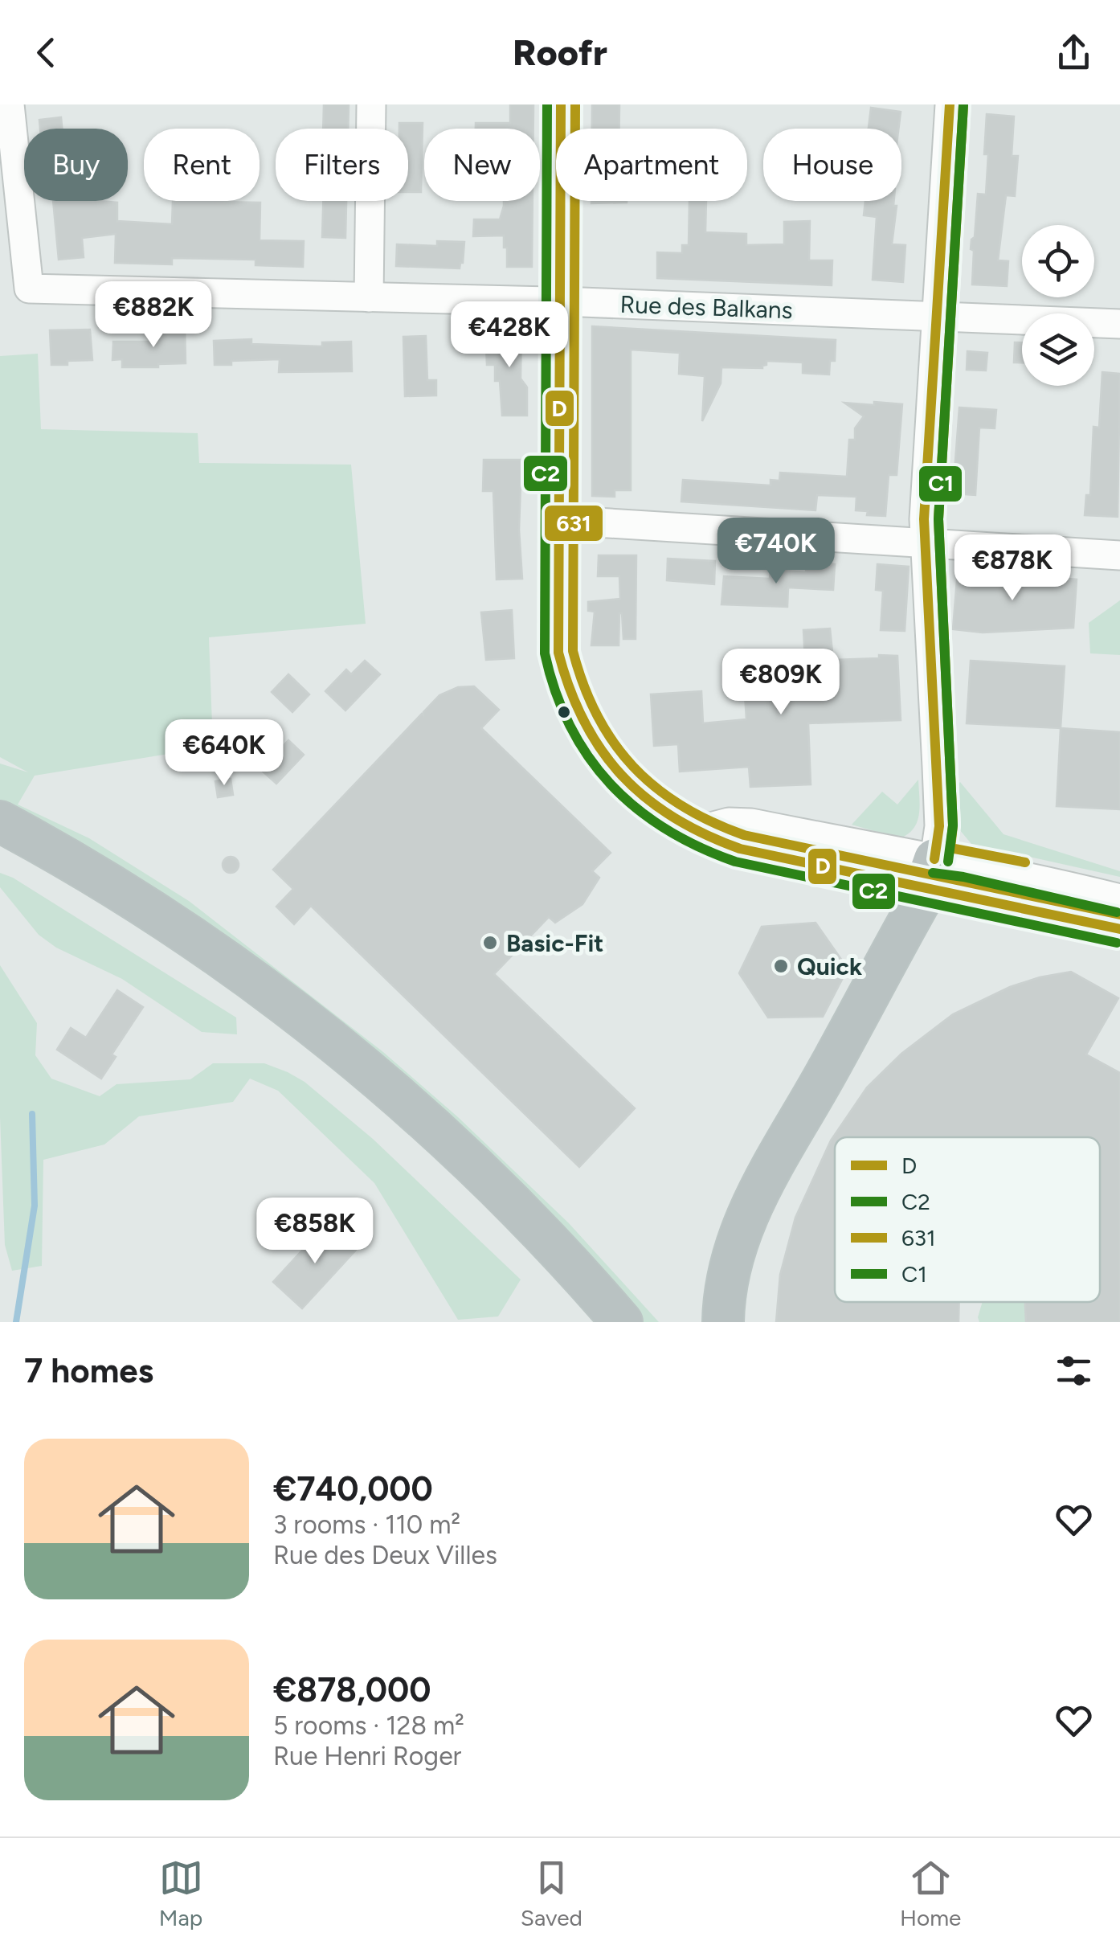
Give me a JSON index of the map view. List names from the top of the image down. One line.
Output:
{"streets":{"street":["Rue des Balkans"]},"places":["Basic-Fit","Quick"],"lines":["transit line D","transit line C2","transit line 631","transit line C1"],"legend":["D","C2","631","C1"],"page":{"header":"Roofr","chip":["Buy","Rent","Filters","New","Apartment","House"],"price":["€882K","€428K","€740K","€878K","€809K","€640K","€858K"],"heading":"7 homes","list":[{"name":"€740,000","note":"3 rooms · 110 m² · Rue des Deux Villes"},{"name":"€878,000","note":"5 rooms · 128 m² · Rue Henri Roger"}],"tabs":["Map","Saved","Home"]}}
